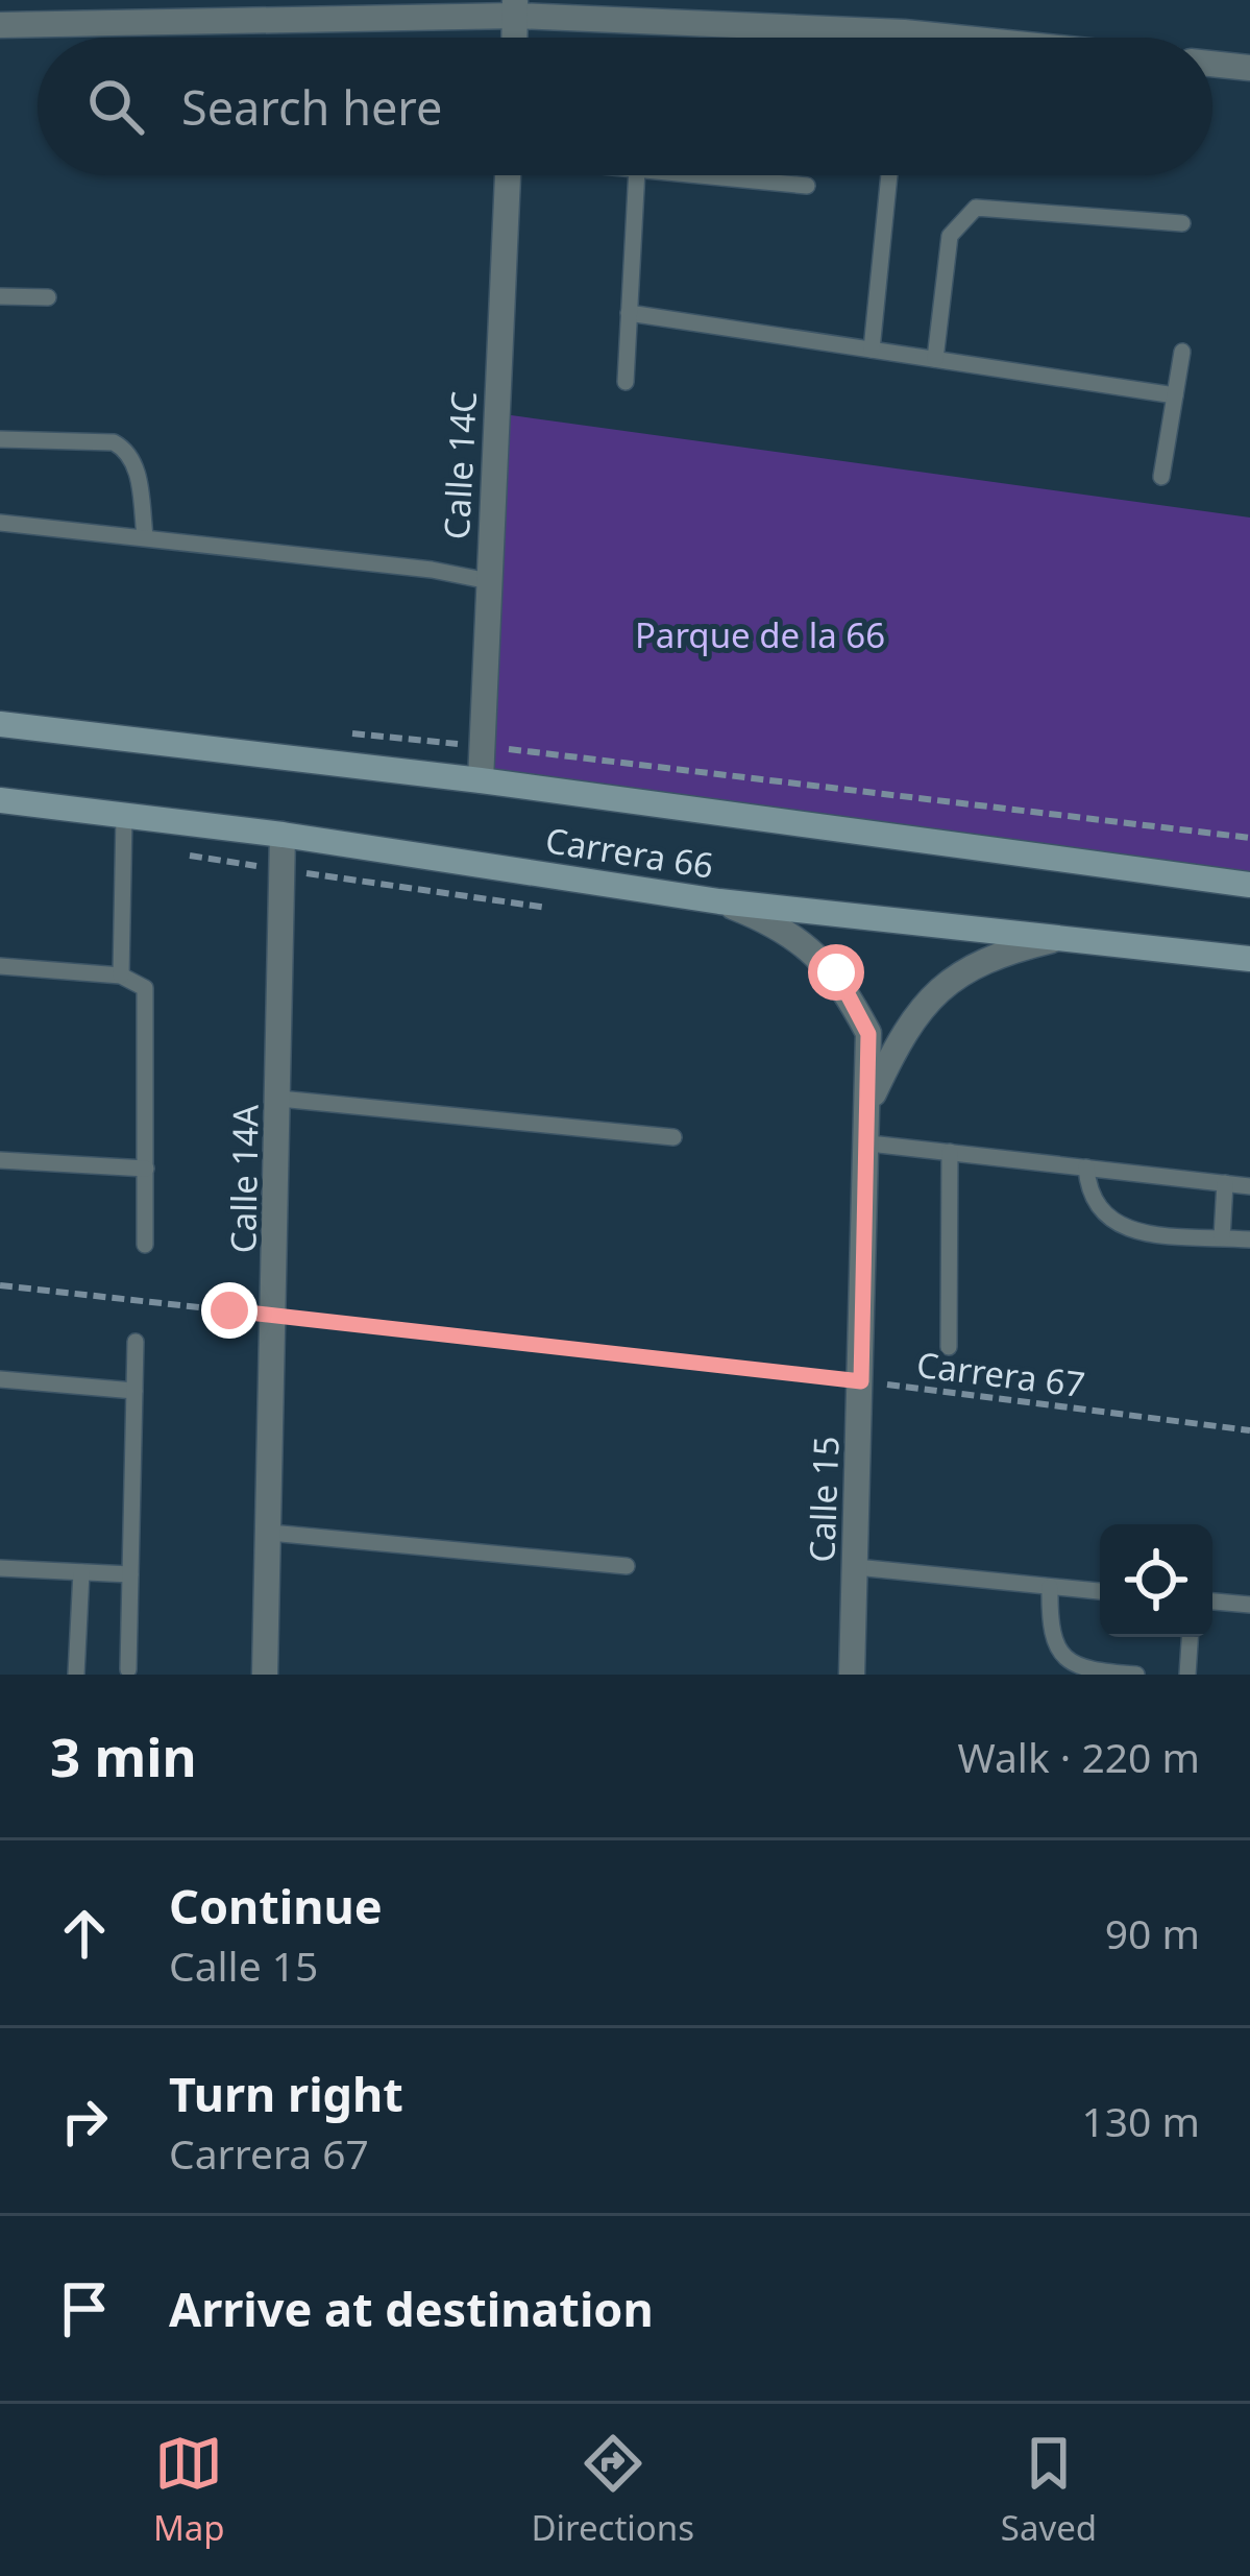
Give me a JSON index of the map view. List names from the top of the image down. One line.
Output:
{"streets":{"main road":["Carrera 66"],"street":["Calle 14C","Calle 14A","Calle 15"],"path":["Carrera 67"]},"crossings":[["Calle 14C","Carrera 66"],["Carrera 66","Calle 14A"],["Carrera 66","Calle 15"],["Calle 14A","Carrera 67"],["Carrera 67","Calle 15"]],"parks":["Parque de la 66"],"page":{"search":"Search here","heading":["3 min","Walk · 220 m"],"list":[["Continue","Calle 15","90 m"],["Turn right","Carrera 67","130 m"],"Arrive at destination"],"nav":["Map","Directions","Saved"]}}
